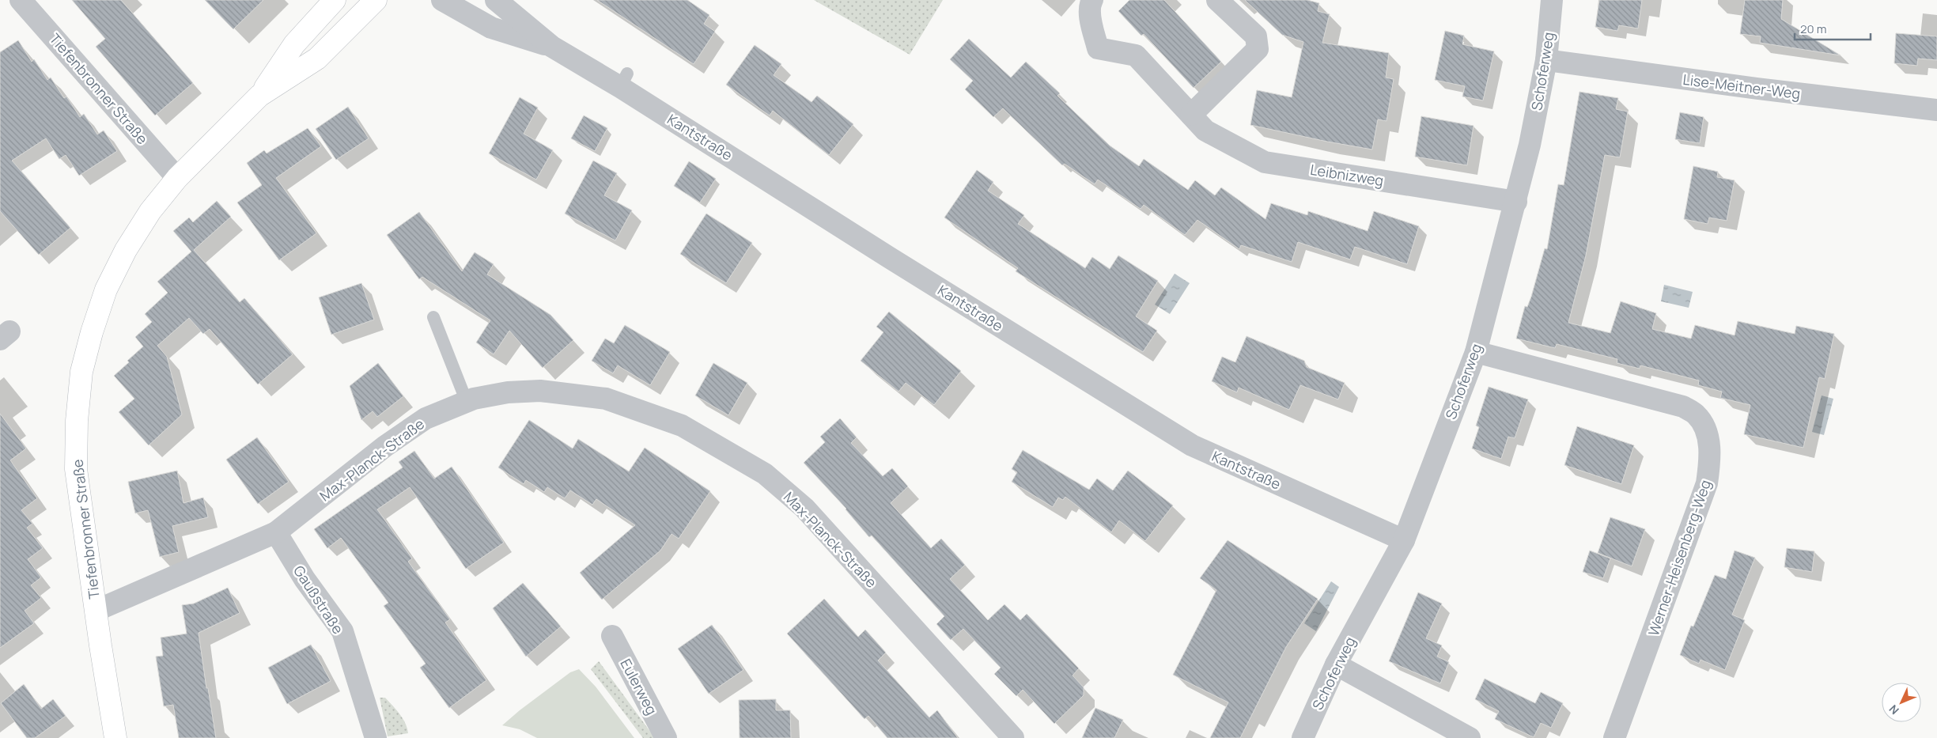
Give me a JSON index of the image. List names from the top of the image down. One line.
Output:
{"streets":{"street":["Schoferweg","Lise-Meitner-Weg","Tiefenbronner Straße","Kantstraße","Leibnizweg","Max-Planck-Straße","Werner-Heisenberg-Weg","Gaußstraße","Eulerweg"]},"crossings":[["Schoferweg","Lise-Meitner-Weg"],["Schoferweg","Kantstraße"],["Schoferweg","Leibnizweg"],["Schoferweg","Werner-Heisenberg-Weg"],["Tiefenbronner Straße","Max-Planck-Straße"],["Max-Planck-Straße","Gaußstraße"]],"scale_bar":"20 m","north":"bottom left"}
